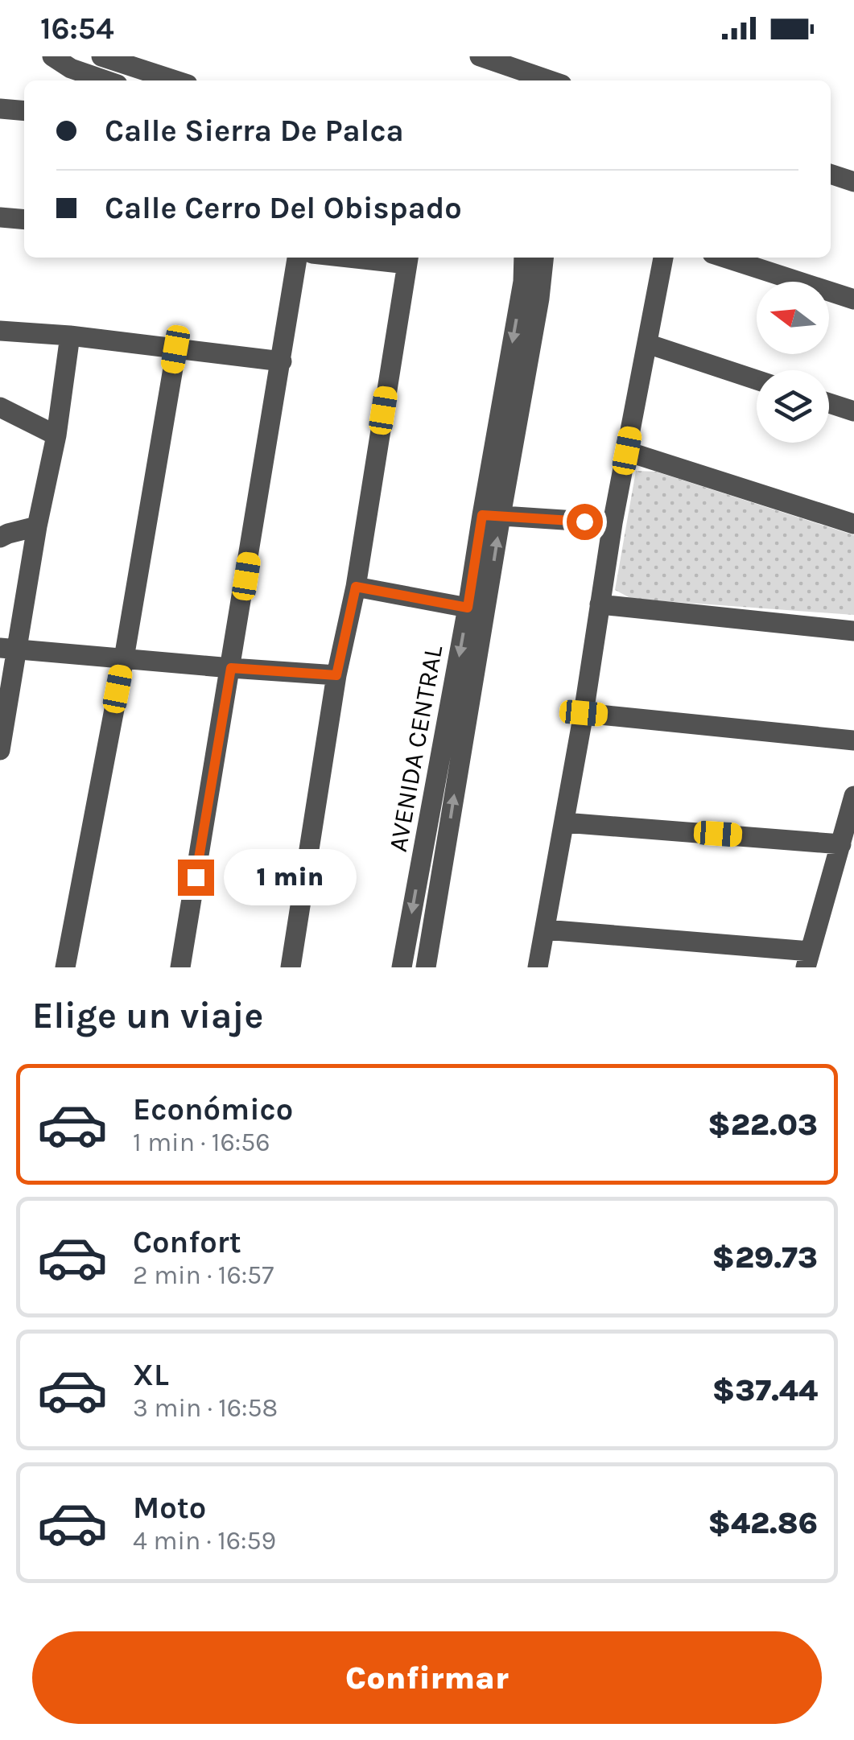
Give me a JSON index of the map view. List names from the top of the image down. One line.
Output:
{"streets":{"street":["AVENIDA CENTRAL"]},"north":"left","page":{"status":"16:54","banner":["Calle Sierra De Palca","Calle Cerro Del Obispado"],"bubble":"1 min","heading":"Elige un viaje","list":[{"name":"Económico","note":"1 min · 16:56","value":"$22.03"},{"name":"Confort","note":"2 min · 16:57","value":"$29.73"},{"name":"XL","note":"3 min · 16:58","value":"$37.44"},{"name":"Moto","note":"4 min · 16:59","value":"$42.86"}],"buttons":"Confirmar"}}
